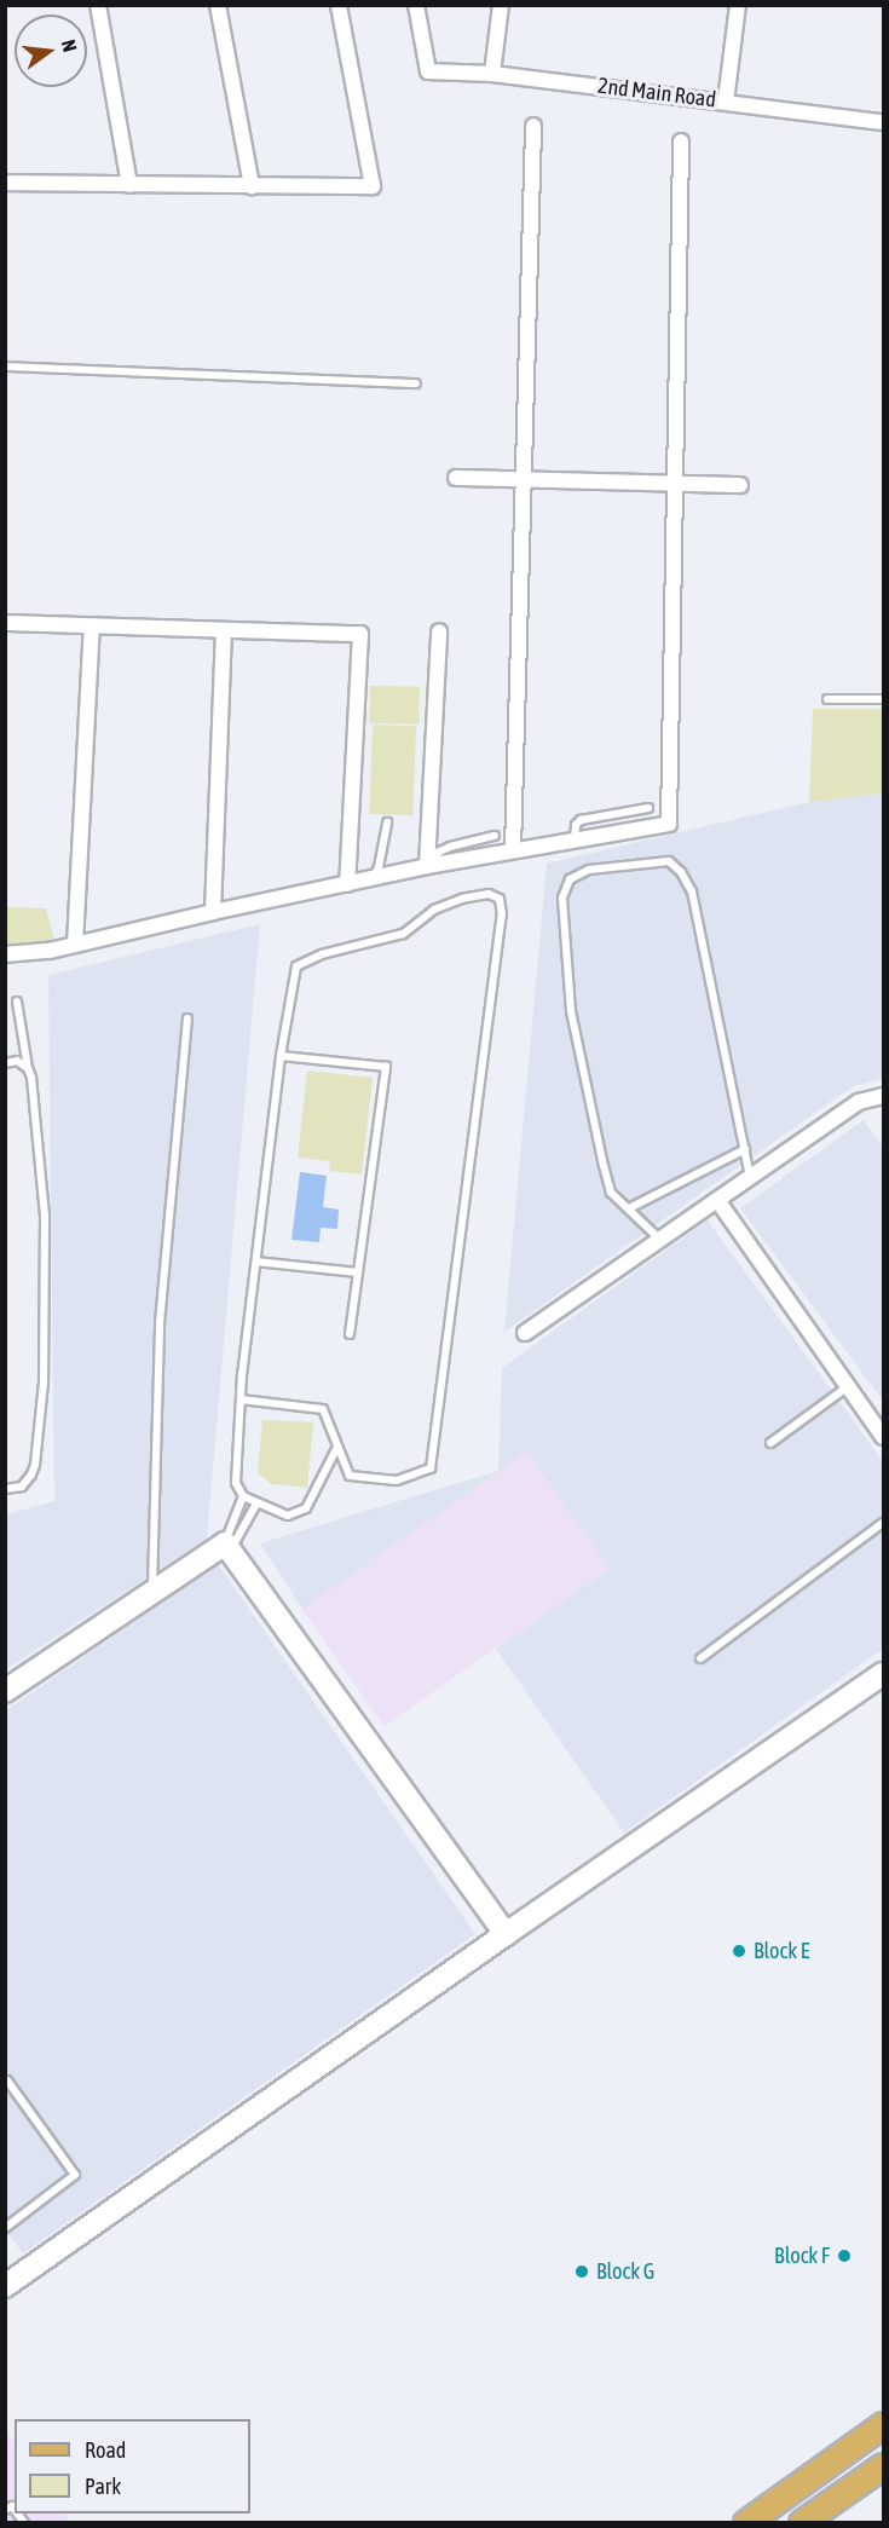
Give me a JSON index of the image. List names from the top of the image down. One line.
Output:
{"streets":{"street":["2nd Main Road"]},"places":["Block E","Block F","Block G"],"legend":["Road","Park"],"north":"right"}
